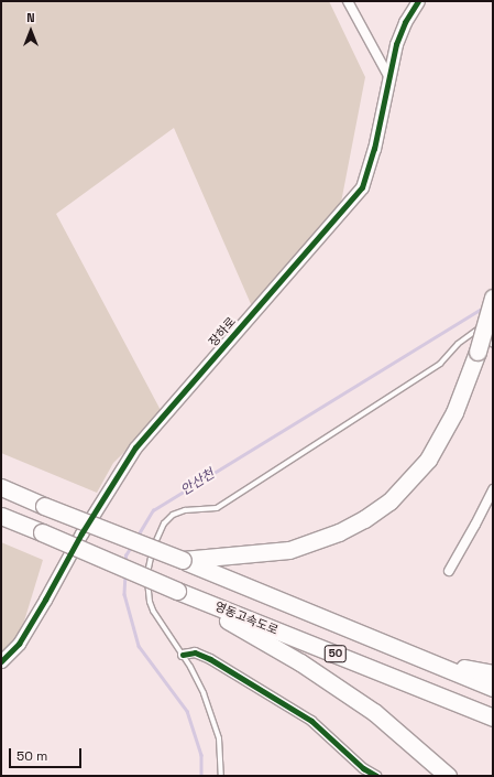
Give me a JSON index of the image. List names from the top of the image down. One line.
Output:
{"streets":{"highway":["영동고속도로","50"],"street":["장하로"]},"water":["안산천"],"scale_bar":"50 m","north":"top"}
